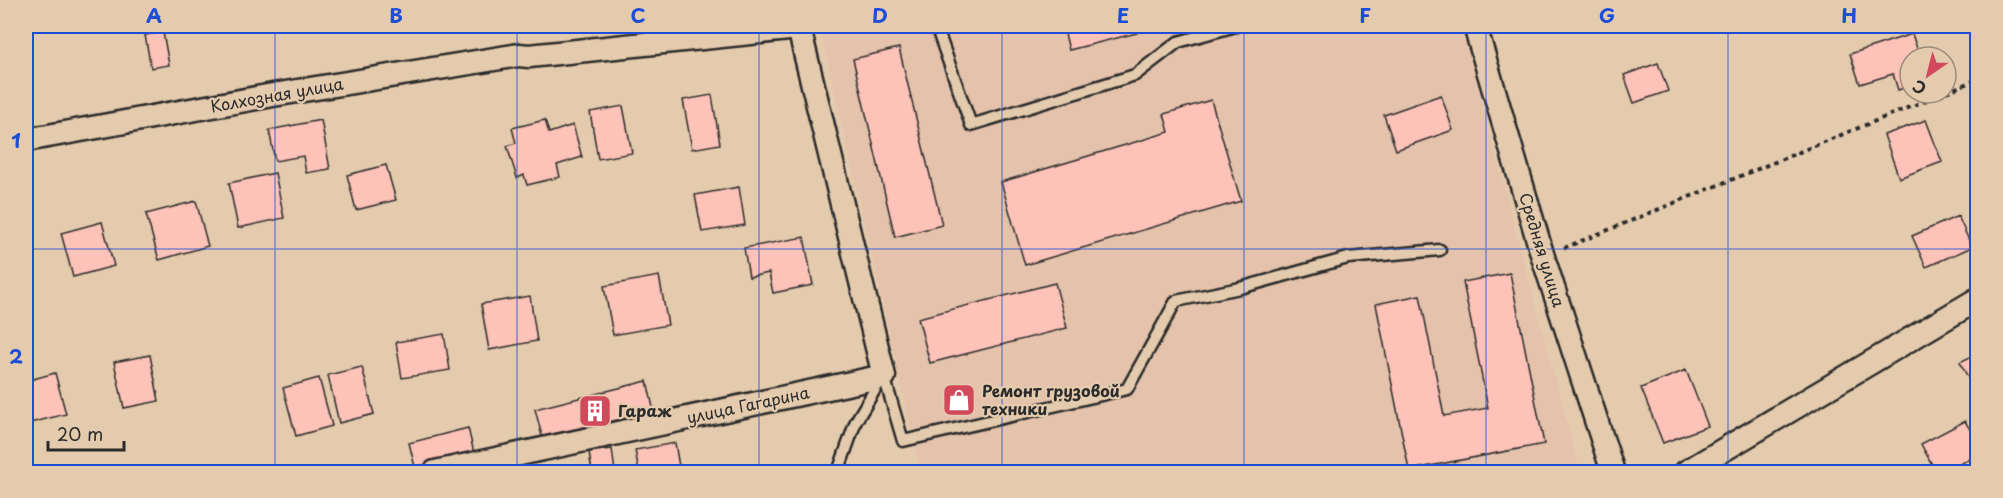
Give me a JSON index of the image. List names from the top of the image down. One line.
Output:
{"streets":{"street":["Колхозная улица","Средняя улица","улица Гагарина"]},"places":{"shop":["Ремонт грузовой техники"],"building":["Гараж"]},"scale_bar":"20 m","north":"bottom left","grid":{"columns":["A","B","C","D","E","F","G","H"],"rows":["1","2"]}}
